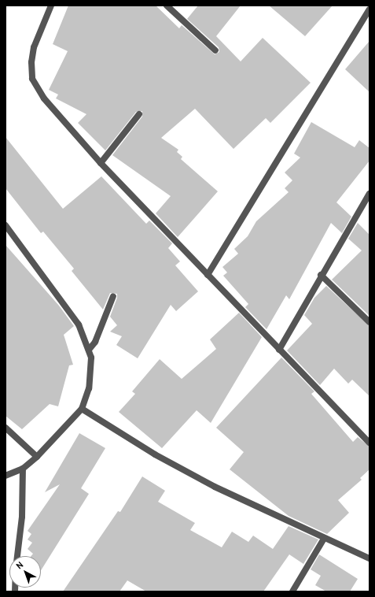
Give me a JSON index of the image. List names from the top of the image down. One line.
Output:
{"north":"top left"}
